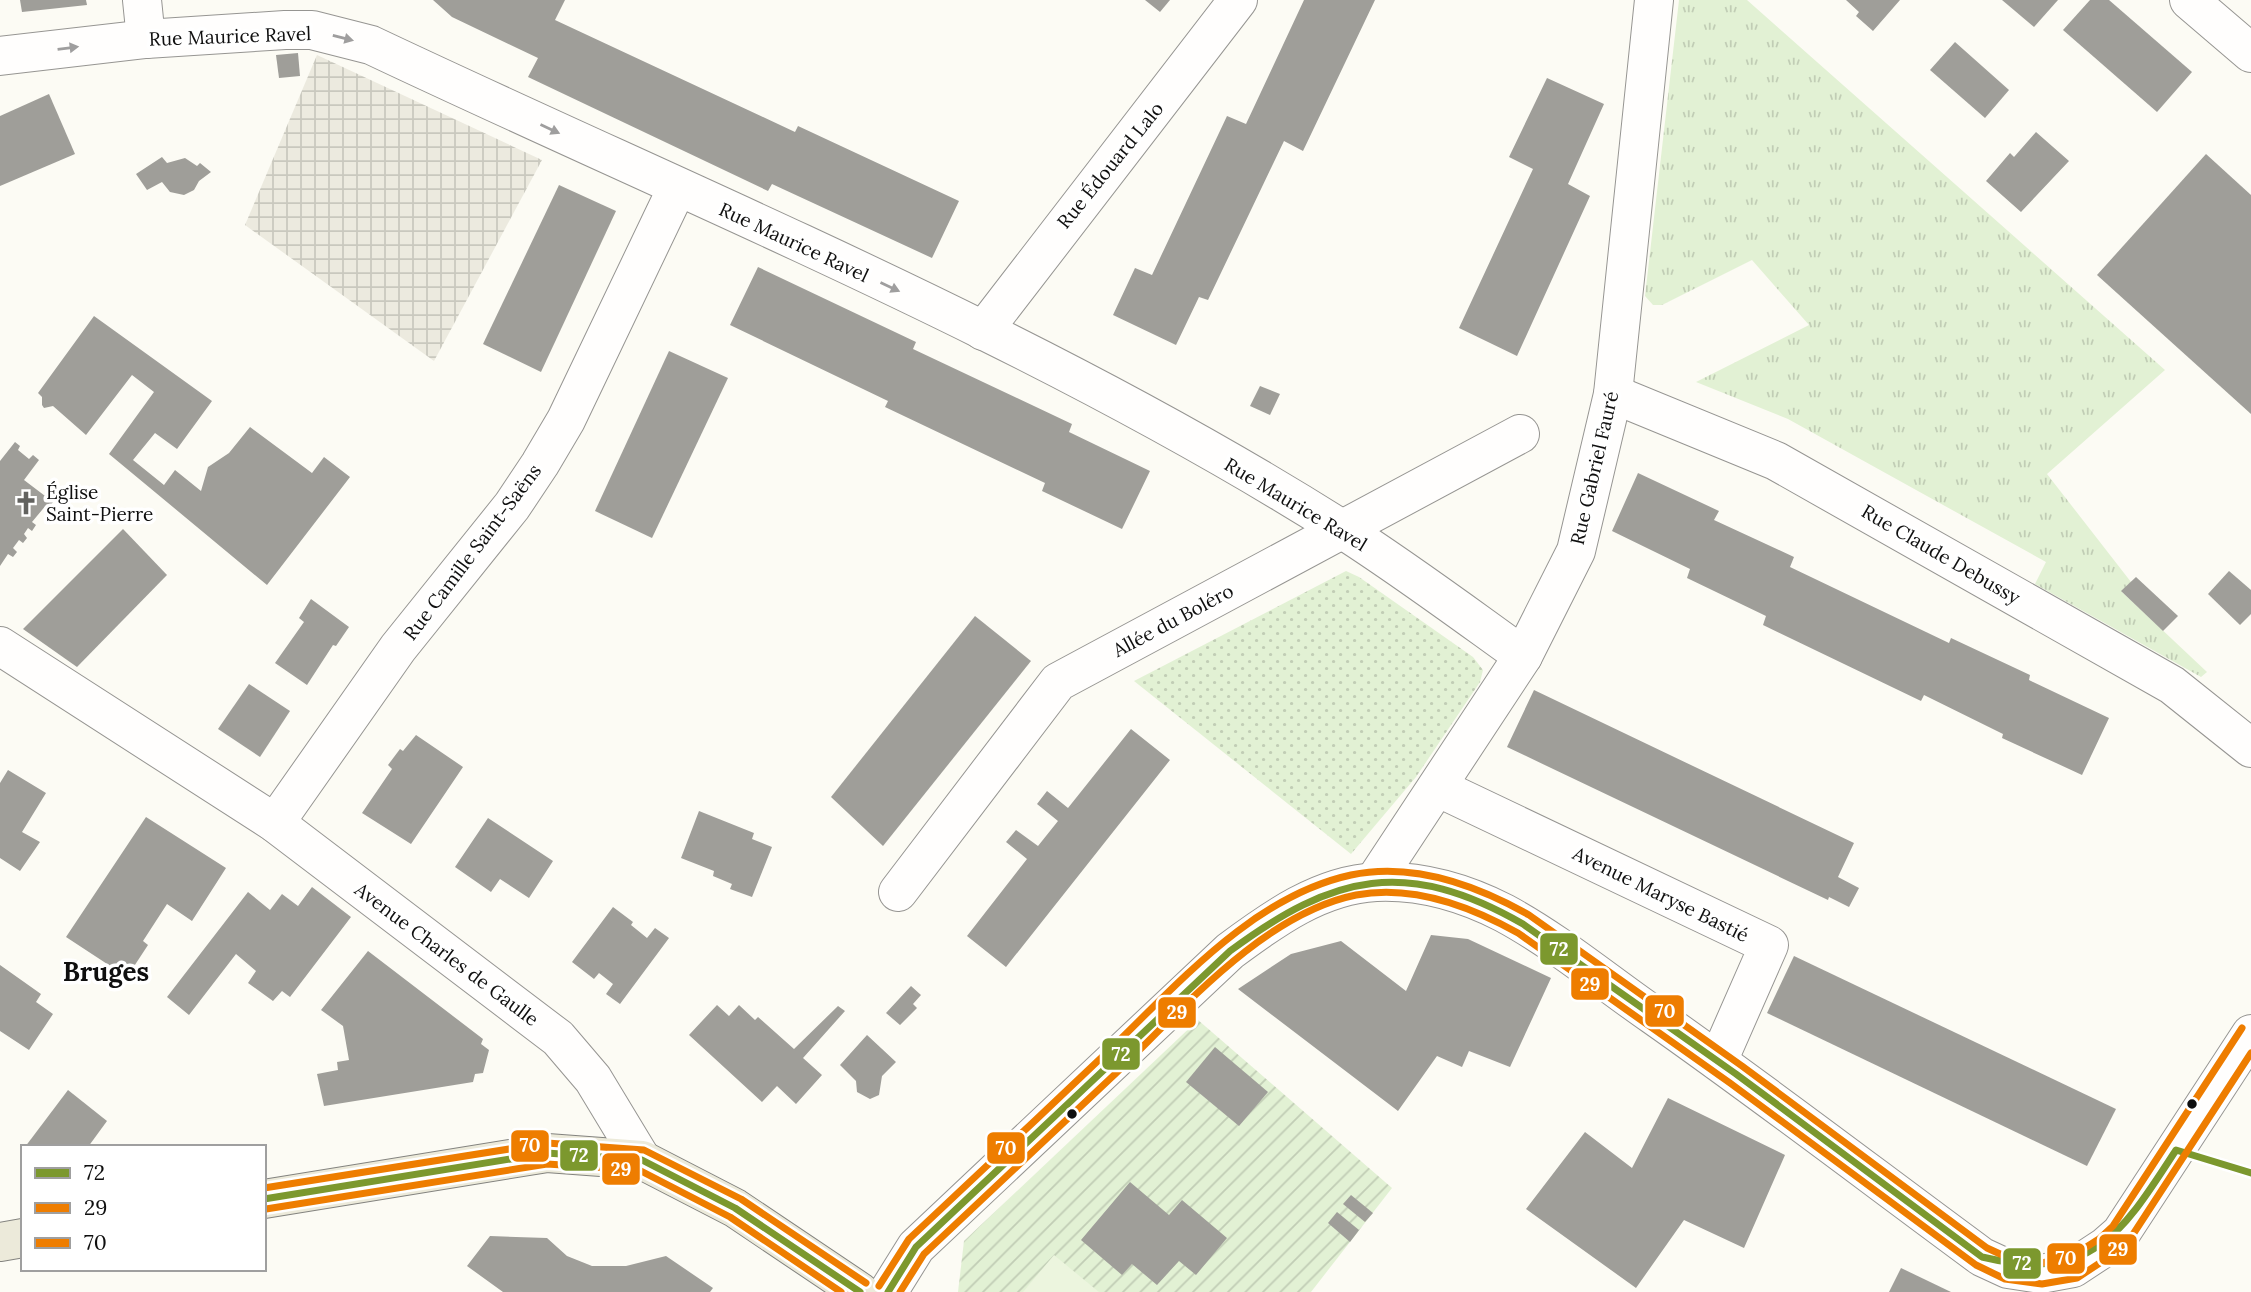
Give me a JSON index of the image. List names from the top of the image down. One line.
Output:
{"streets":{"street":["Rue Maurice Ravel","Rue Édouard Lalo","Rue Gabriel Fauré","Rue Camille Saint-Saëns","Rue Claude Debussy","Allée du Boléro","Avenue Maryse Bastié","Avenue Charles de Gaulle"]},"crossings":[["Rue Maurice Ravel","Rue Édouard Lalo"],["Rue Maurice Ravel","Rue Gabriel Fauré"],["Rue Maurice Ravel","Rue Camille Saint-Saëns"],["Rue Maurice Ravel","Allée du Boléro"],["Rue Gabriel Fauré","Rue Claude Debussy"],["Rue Gabriel Fauré","Avenue Maryse Bastié"],["Rue Camille Saint-Saëns","Avenue Charles de Gaulle"]],"one_way":["Rue Maurice Ravel"],"districts":["Bruges"],"places":{"church":["Église Saint-Pierre"]},"lines":["transit line 70","transit line 72","transit line 29"],"legend":["72","29","70"]}
